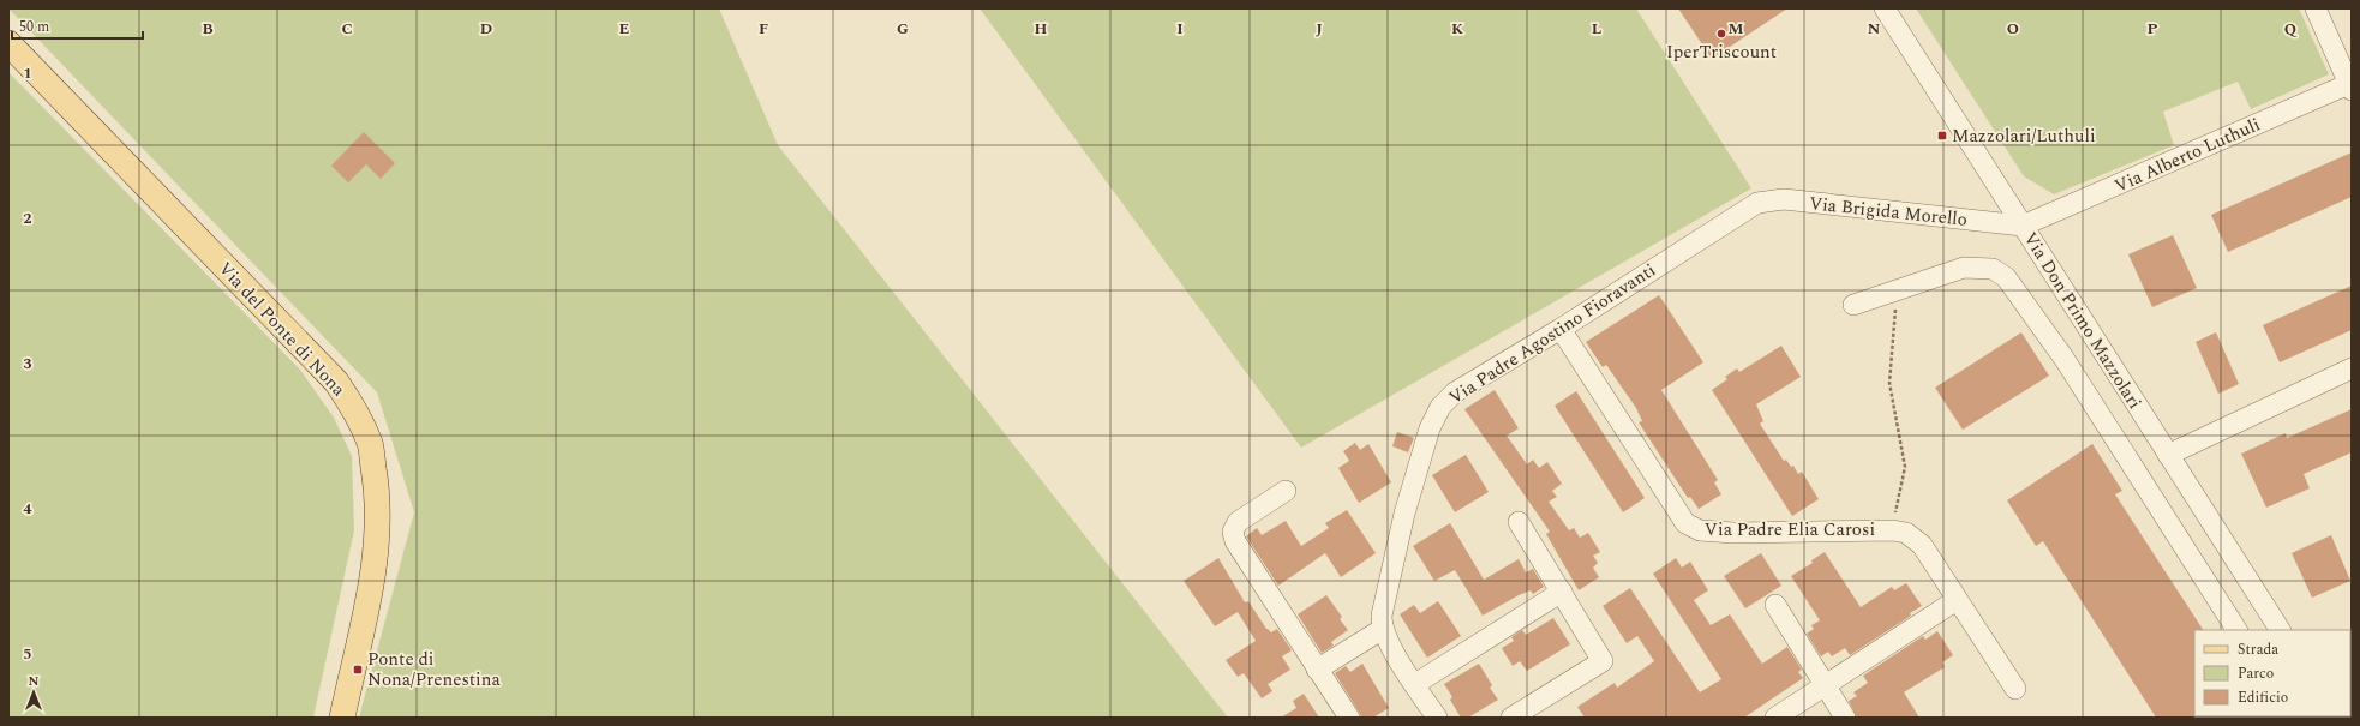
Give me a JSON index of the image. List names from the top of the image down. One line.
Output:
{"streets":{"main road":["Via del Ponte di Nona"],"street":["Via Alberto Luthuli","Via Brigida Morello","Via Don Primo Mazzolari","Via Padre Agostino Fioravanti","Via Padre Elia Carosi"]},"crossings":[["Via Alberto Luthuli","Via Brigida Morello"],["Via Alberto Luthuli","Via Don Primo Mazzolari"],["Via Brigida Morello","Via Don Primo Mazzolari"],["Via Brigida Morello","Via Padre Agostino Fioravanti"],["Via Padre Agostino Fioravanti","Via Padre Elia Carosi"]],"places":{"other":["IperTriscount"],"transit":["Mazzolari/Luthuli","Ponte di Nona/Prenestina"]},"legend":["Strada","Parco","Edificio"],"scale_bar":"50 m","north":"top","grid":{"columns":["B","C","D","E","F","G","H","I","J","K","L","M","N","O","P","Q"],"rows":["1","2","3","4","5"]}}
